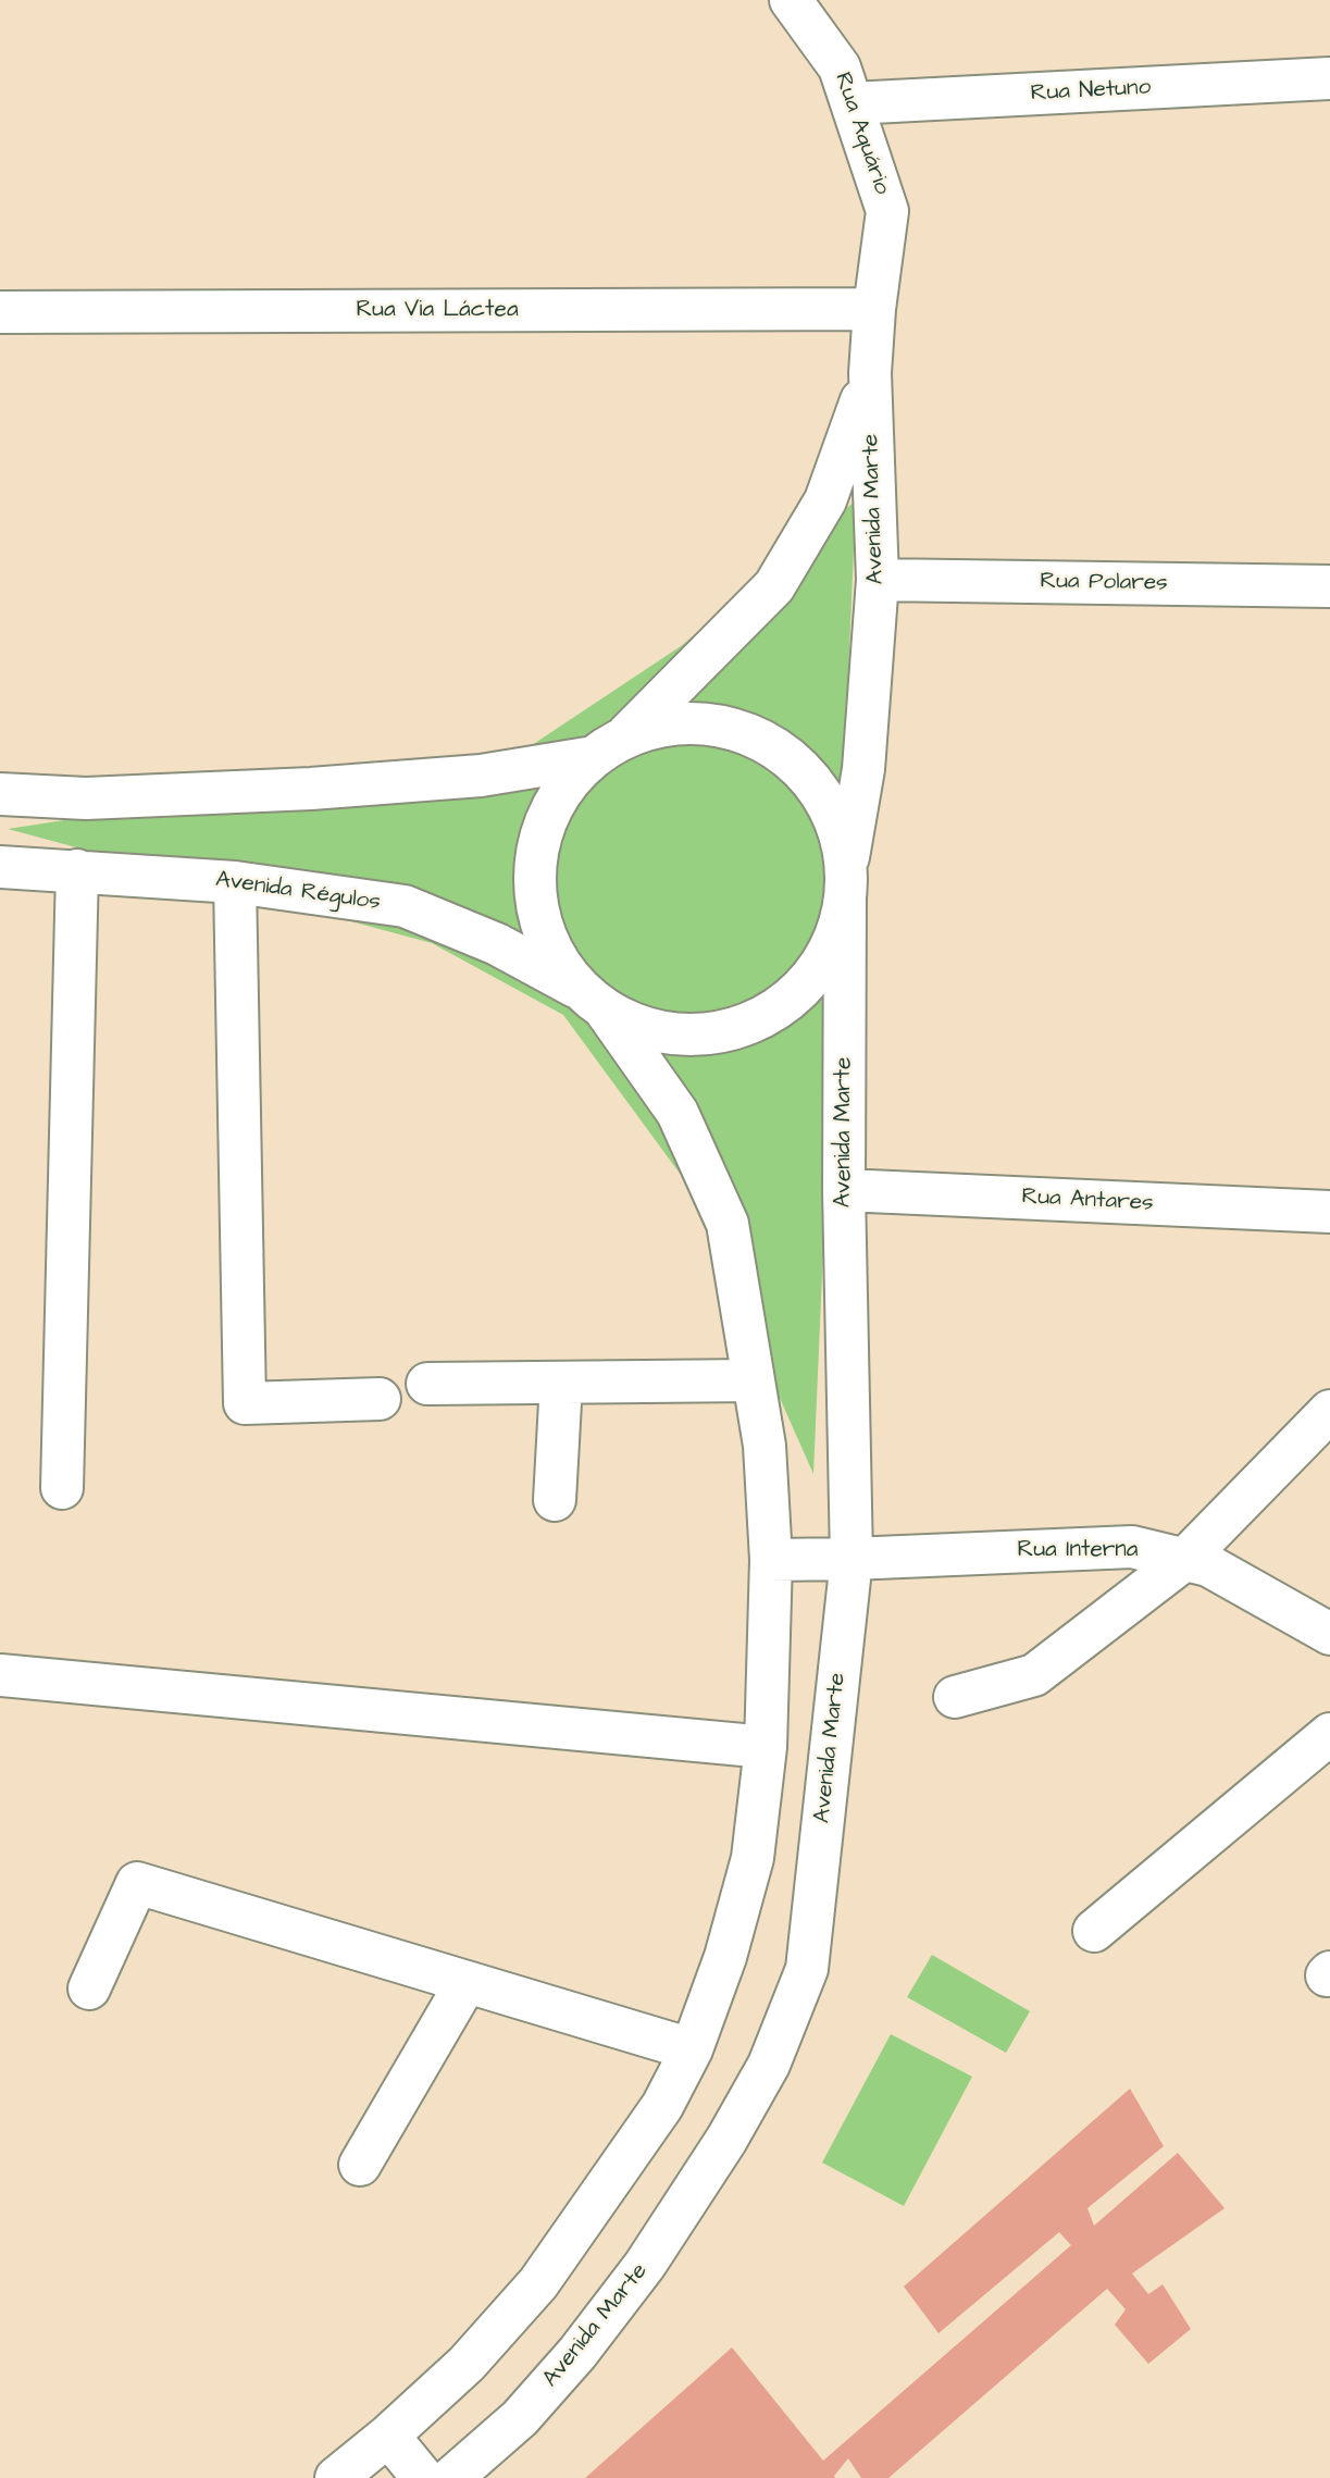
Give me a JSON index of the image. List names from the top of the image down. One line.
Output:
{"streets":{"street":["Rua Netuno","Rua Aquário","Rua Via Láctea","Avenida Marte","Rua Polares","Avenida Régulos","Rua Antares","Rua Interna"]},"crossings":[["Rua Netuno","Rua Aquário"],["Rua Aquário","Rua Via Láctea"],["Rua Aquário","Avenida Marte"],["Avenida Marte","Rua Polares"],["Avenida Marte","Avenida Régulos"],["Avenida Marte","Rua Antares"],["Avenida Marte","Rua Interna"]]}
